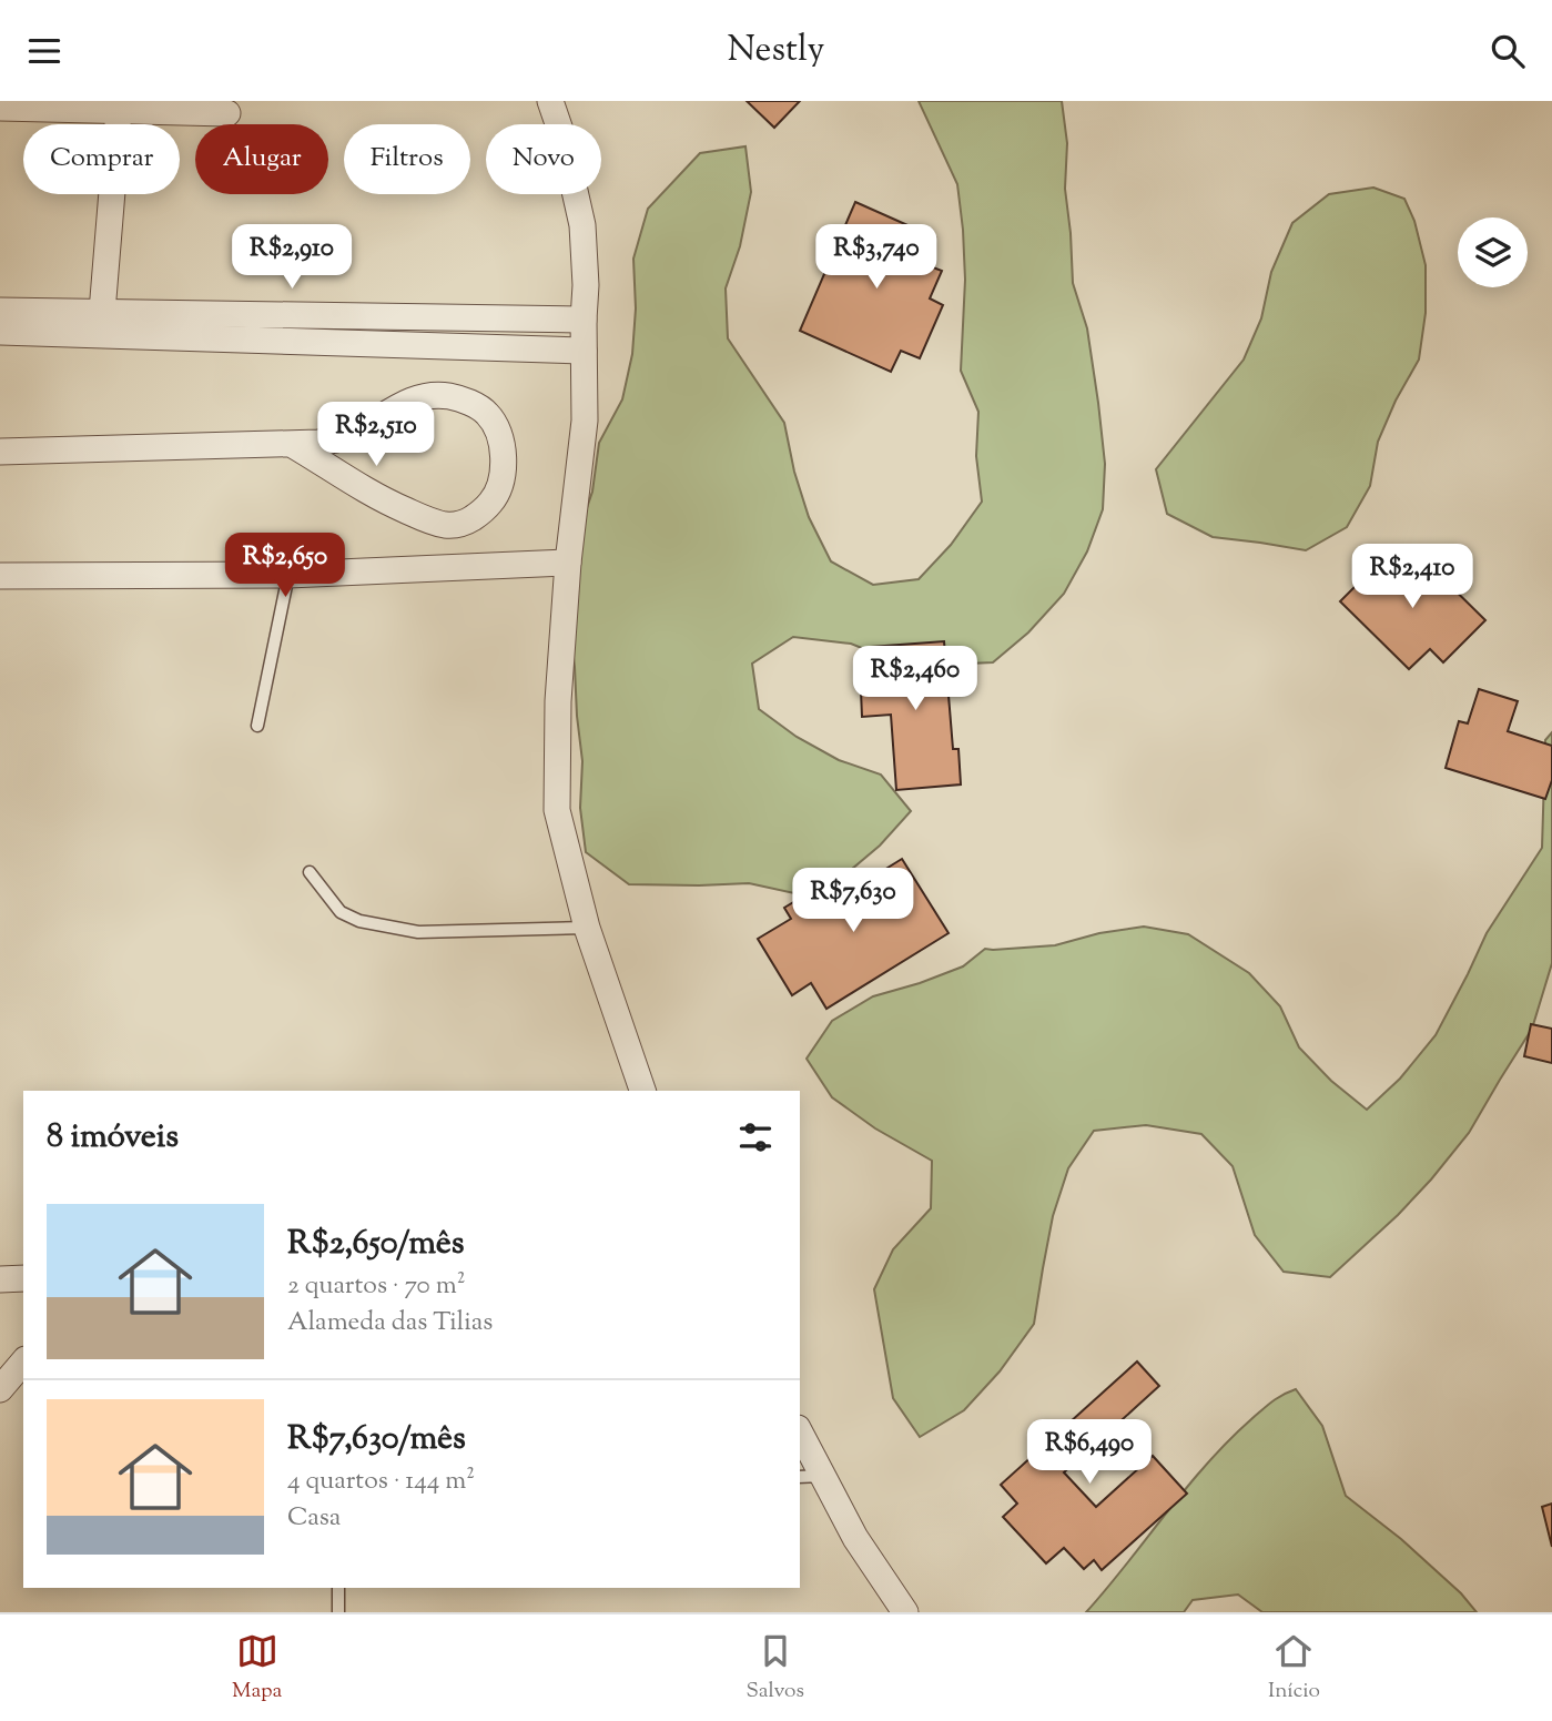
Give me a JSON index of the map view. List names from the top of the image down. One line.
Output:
{"page":{"header":"Nestly","chip":["Comprar","Alugar","Filtros","Novo"],"price":["R$2,910","R$3,740","R$2,510","R$2,650","R$2,410","R$2,460","R$7,630","R$6,490"],"heading":"8 imóveis","list":[{"name":"R$2,650/mês","note":"2 quartos · 70 m² · Alameda das Tilias"},{"name":"R$7,630/mês","note":"4 quartos · 144 m² · Casa"}],"tabs":["Mapa","Salvos","Início"]}}
